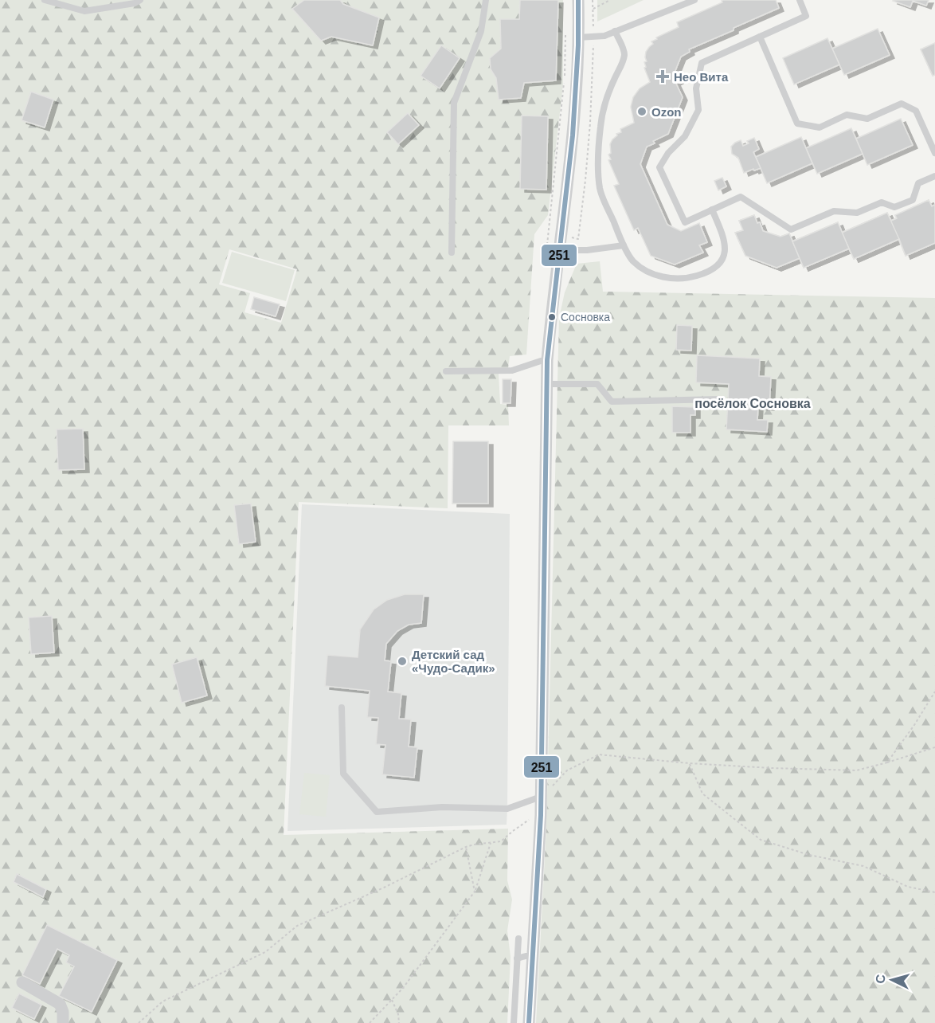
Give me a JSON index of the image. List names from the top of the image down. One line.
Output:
{"districts":["посёлок Сосновка"],"places":{"health":["Нео Вита"],"other":["Ozon","Сосновка","Детский сад «Чудо-Садик»"]},"lines":["transit line 251"],"north":"left"}
